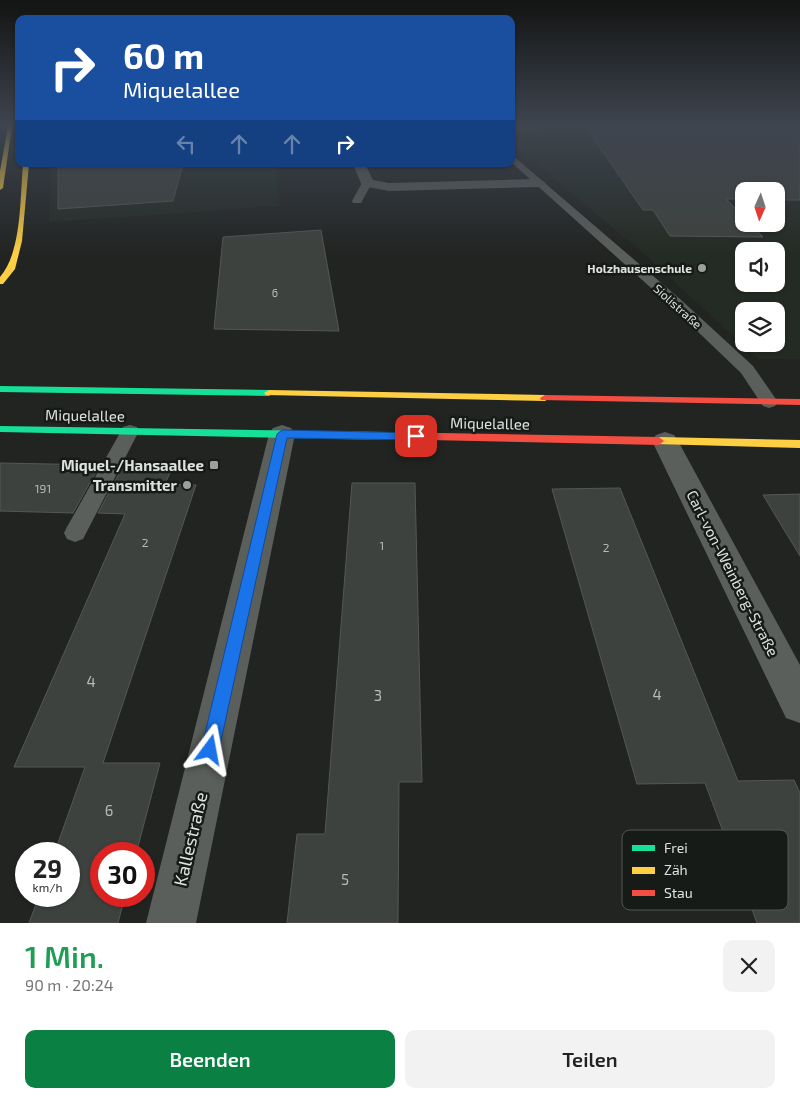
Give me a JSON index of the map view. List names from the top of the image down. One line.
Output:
{"streets":{"main road":["Miquelallee"],"street":["Carl-von-Weinberg-Straße","Kallestraße"],"lane":["Siolistraße"]},"crossings":[["Siolistraße","Miquelallee"],["Miquelallee","Carl-von-Weinberg-Straße"],["Miquelallee","Kallestraße"]],"places":{"other":["Holzhausenschule","Transmitter"],"transit":["Miquel-/Hansaallee"]},"house_numbers":["6","191","2","1","2","4","4","3","6","5"],"legend":["Frei","Zäh","Stau"],"north":"bottom","page":{"turn":["60 m","Miquelallee"],"speed":"29 km/h","limit":"30","heading":["1 Min.","90 m · 20:24"],"buttons":["Beenden","Teilen"]}}
